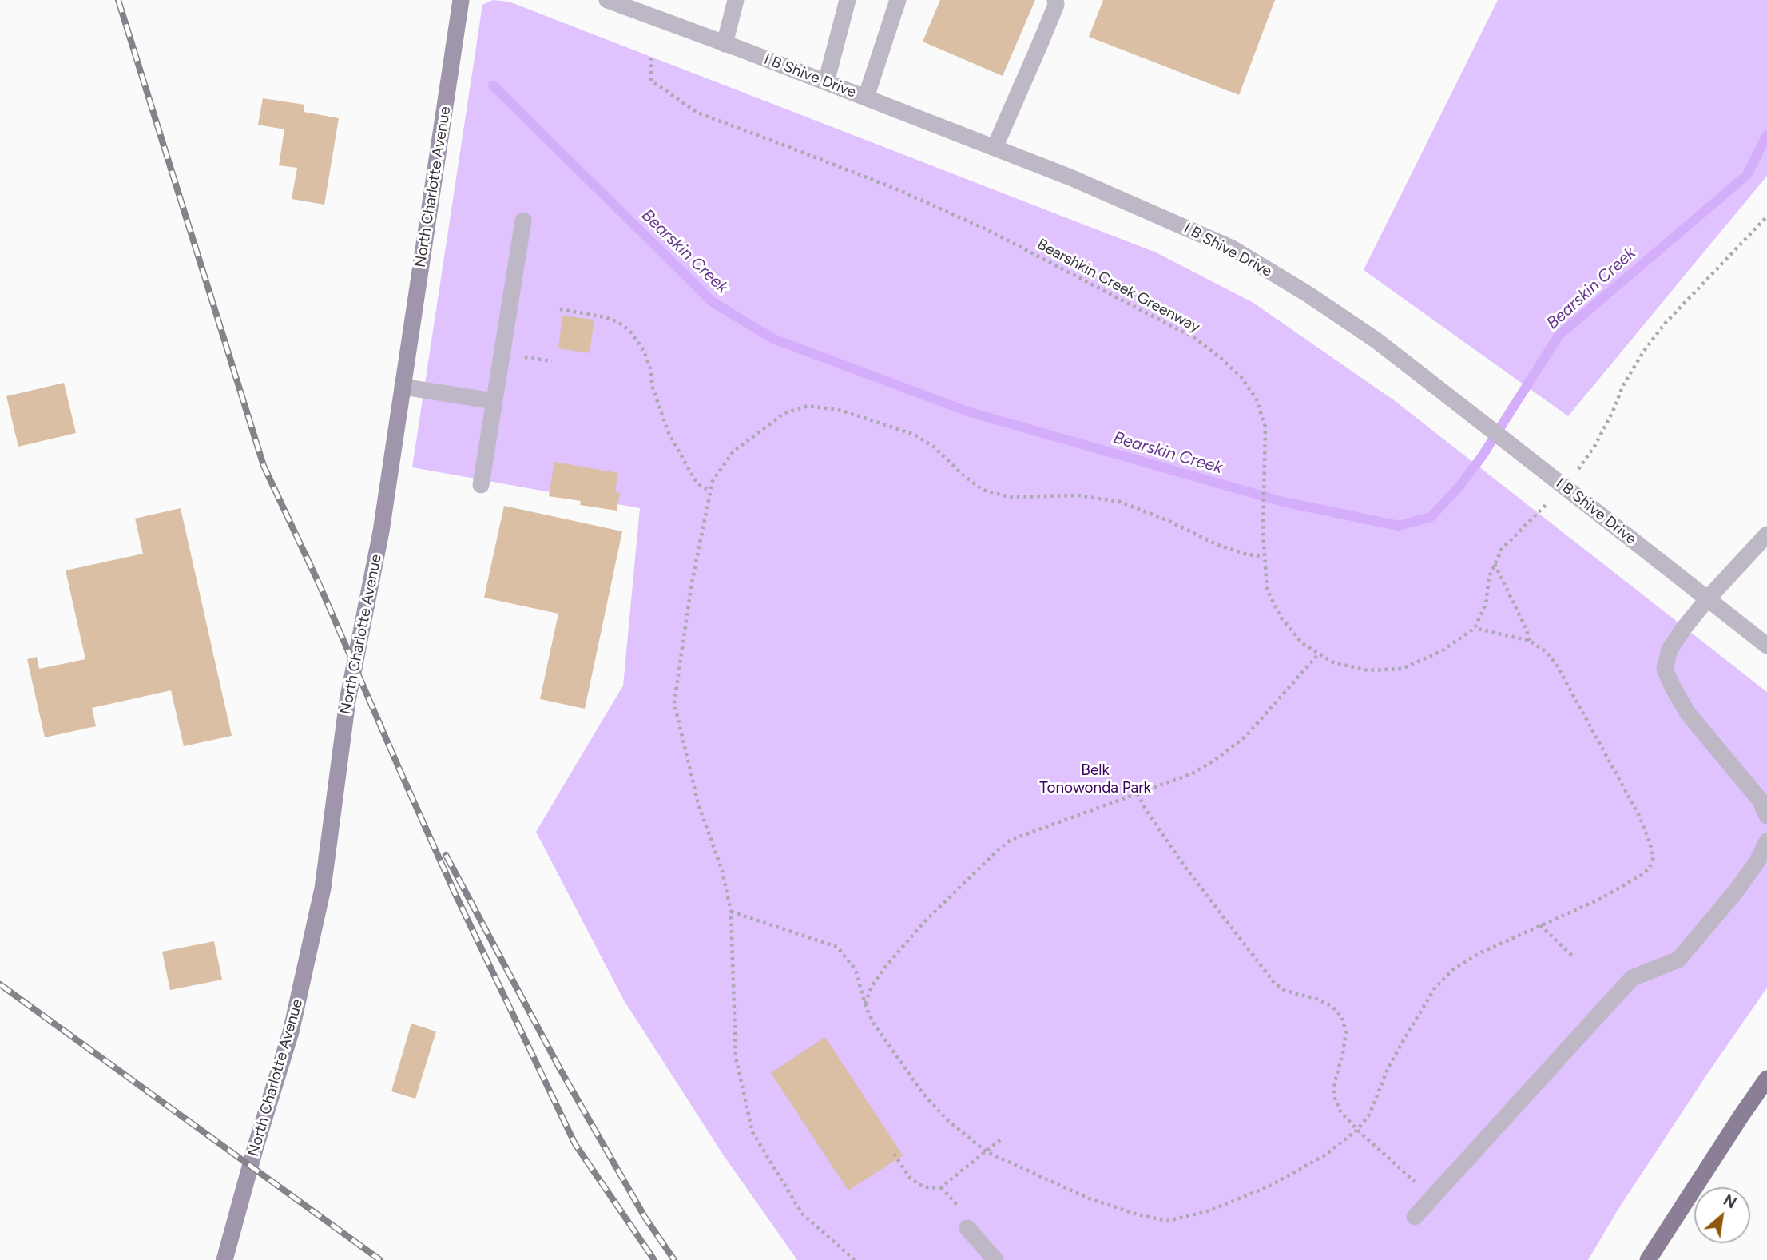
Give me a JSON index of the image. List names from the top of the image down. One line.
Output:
{"streets":{"main road":["North Charlotte Avenue"],"street":["I B Shive Drive"],"path":["Bearshkin Creek Greenway"]},"water":["Bearskin Creek"],"parks":["Belk Tonowonda Park"],"north":"top right"}
